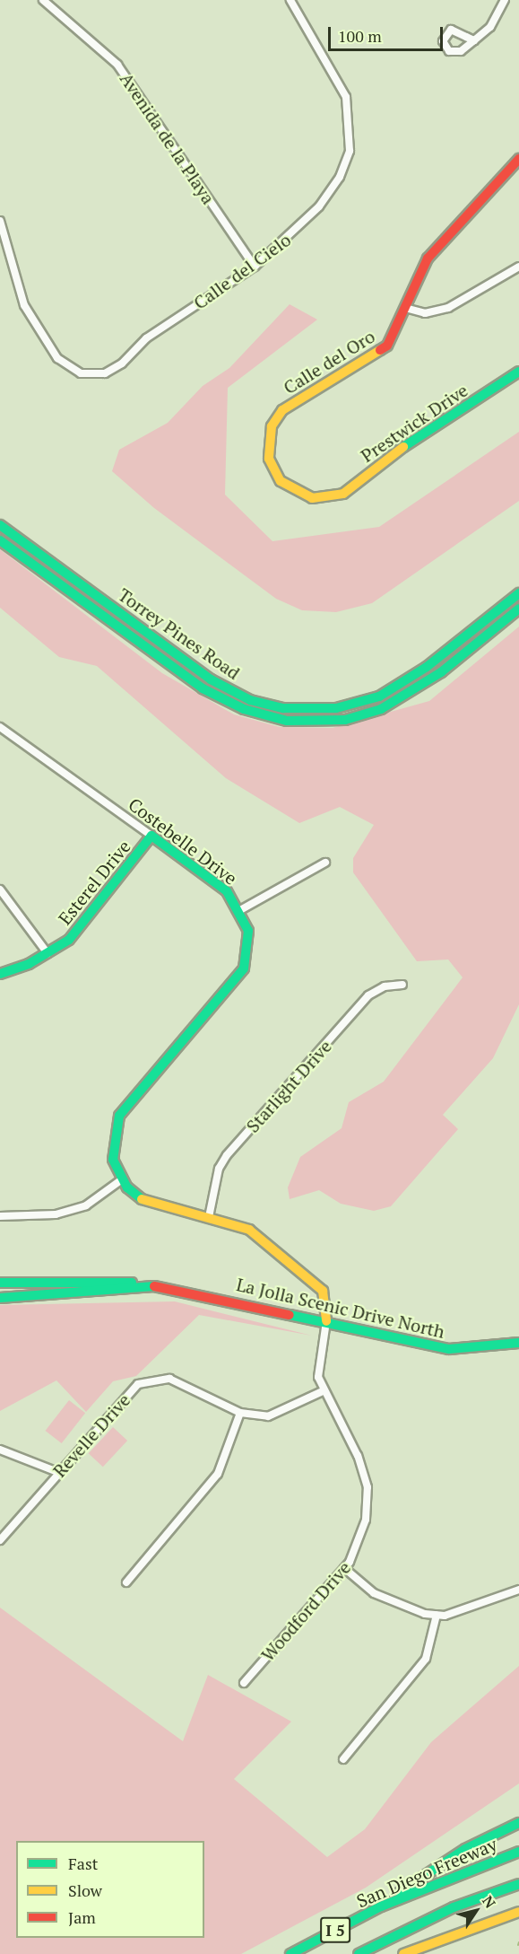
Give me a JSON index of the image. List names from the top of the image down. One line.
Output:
{"streets":{"main road":["Calle del Oro","Prestwick Drive","Torrey Pines Road","Costebelle Drive","Esterel Drive","La Jolla Scenic Drive North","San Diego Freeway","I 5"],"street":["Avenida de la Playa","Calle del Cielo","Starlight Drive","Revelle Drive","Woodford Drive"]},"crossings":[["Avenida de la Playa","Calle del Cielo"],["Calle del Oro","Prestwick Drive"],["Costebelle Drive","Esterel Drive"],["La Jolla Scenic Drive North","Woodford Drive"],["Revelle Drive","Woodford Drive"]],"legend":["Fast","Slow","Jam"],"scale_bar":"100 m","north":"top right"}
